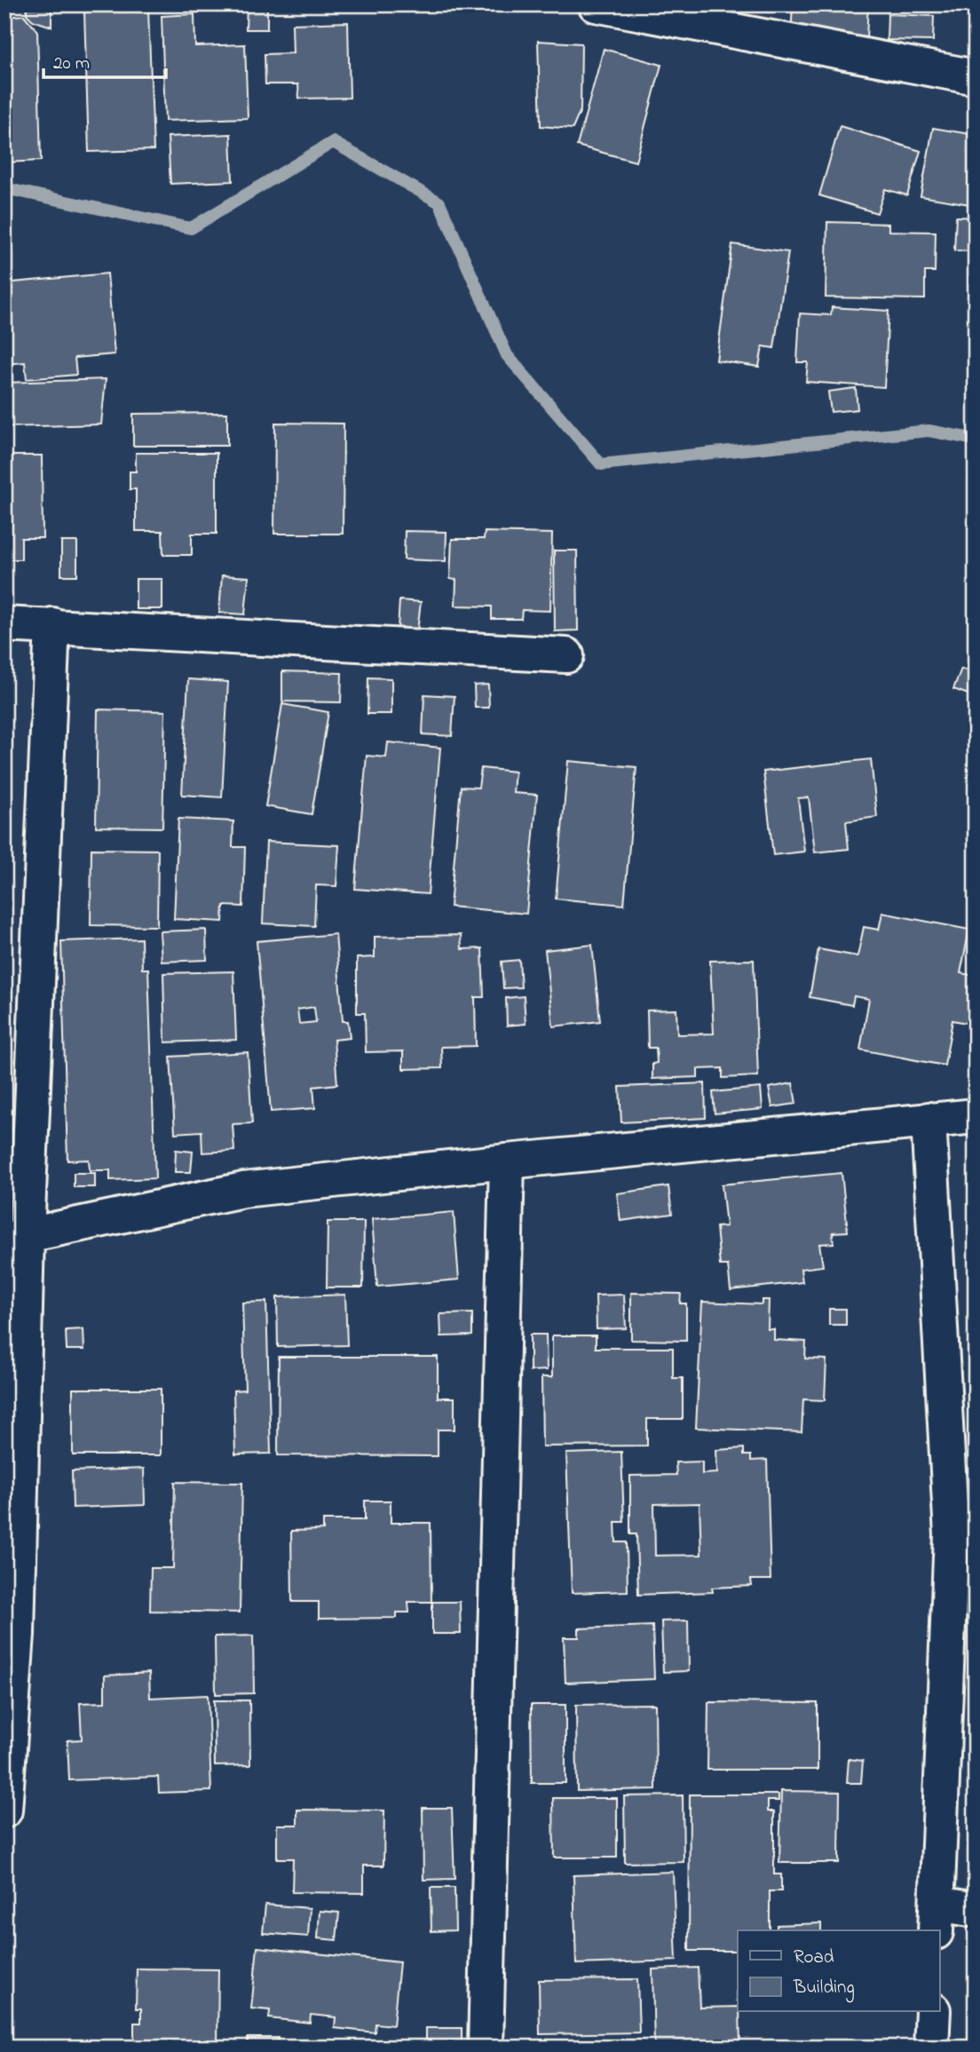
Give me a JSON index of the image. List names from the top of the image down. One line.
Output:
{"legend":["Road","Building"],"scale_bar":"20 m"}
